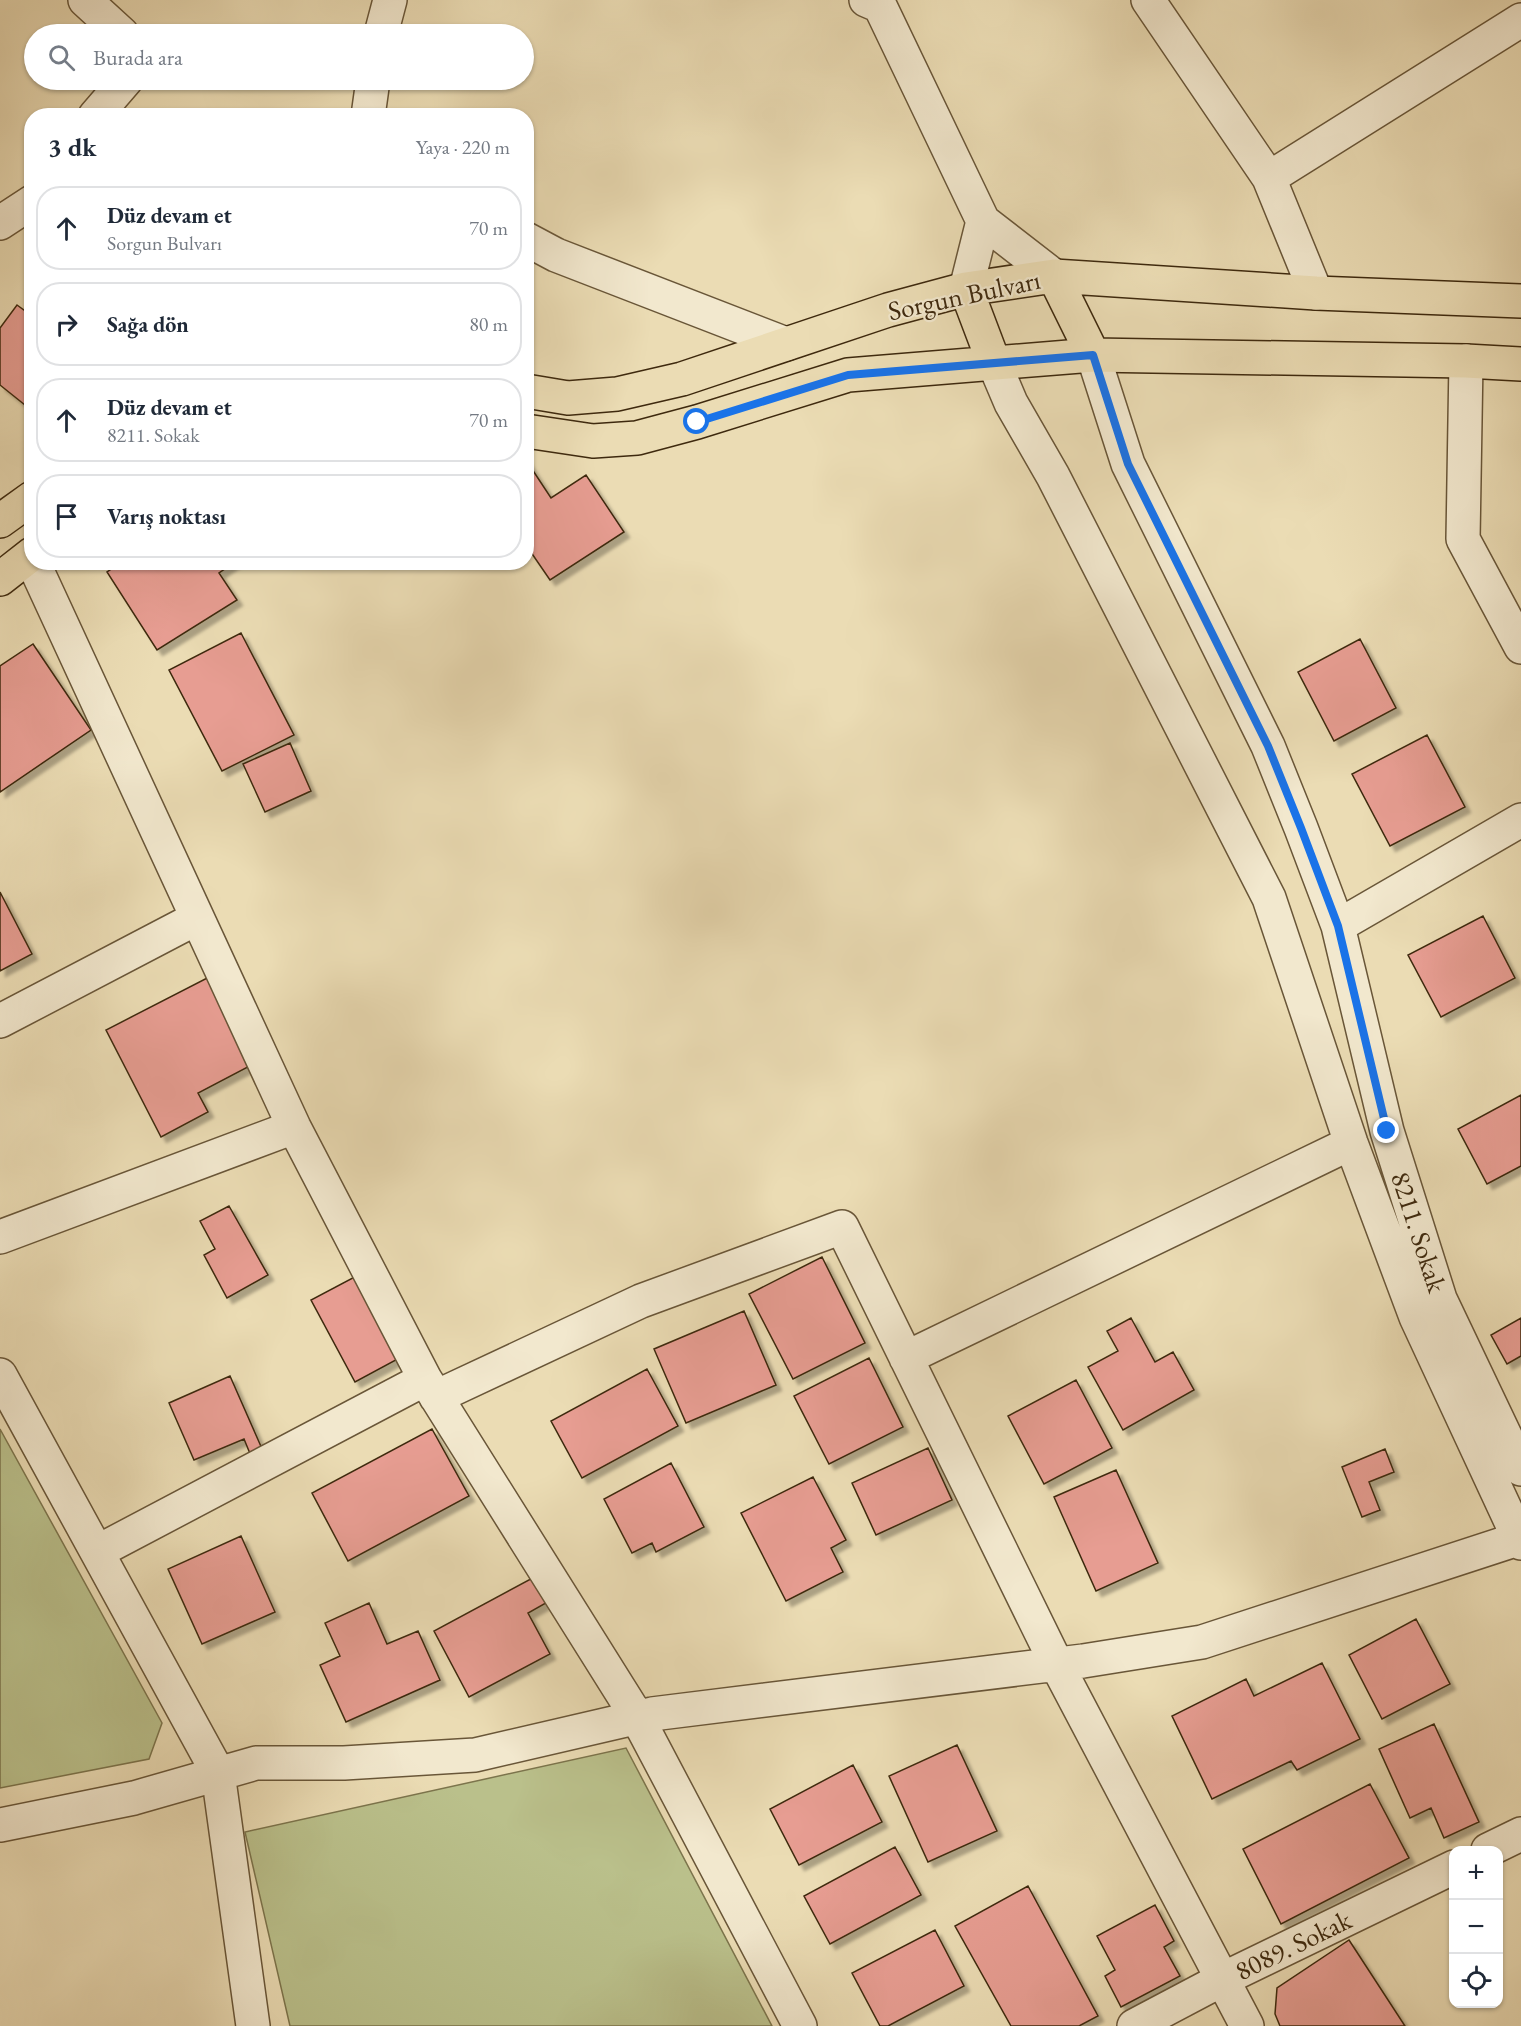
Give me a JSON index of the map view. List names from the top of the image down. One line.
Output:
{"streets":{"main road":["Sorgun Bulvarı"],"street":["8211. Sokak","8089. Sokak"]},"page":{"search":"Burada ara","heading":["3 dk","Yaya · 220 m"],"list":[["Düz devam et","Sorgun Bulvarı","70 m"],["Sağa dön","80 m"],["Düz devam et","8211. Sokak","70 m"],"Varış noktası"],"map_buttons":["+","−"]}}
